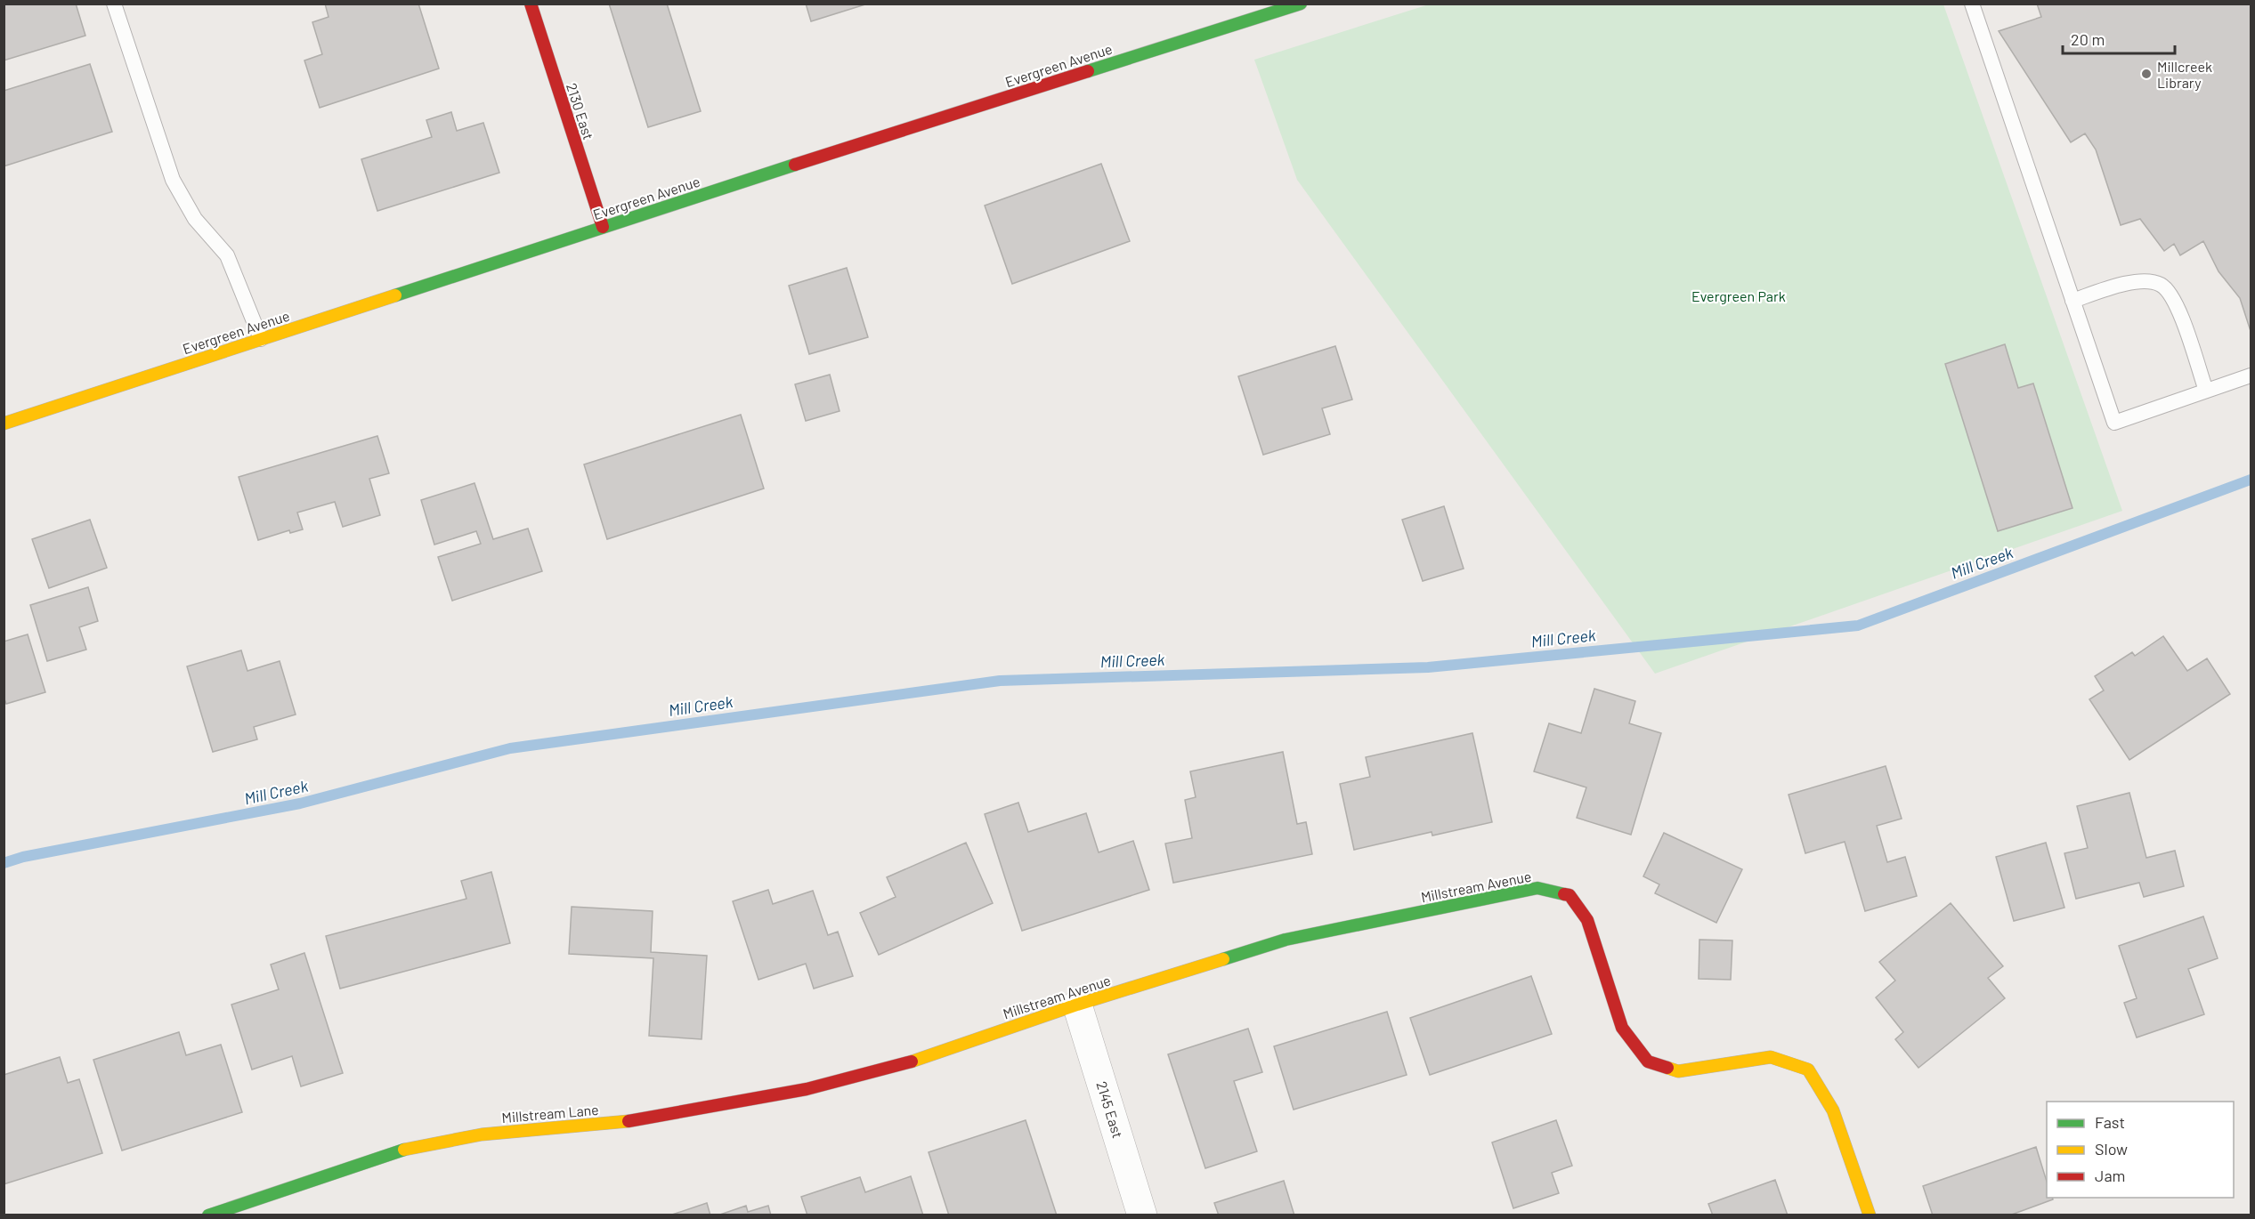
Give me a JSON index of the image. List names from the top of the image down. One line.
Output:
{"streets":{"street":["Evergreen Avenue","2130 East","Millstream Avenue","2145 East","Millstream Lane"]},"crossings":[["Evergreen Avenue","2130 East"],["Millstream Avenue","2145 East"],["Millstream Avenue","Millstream Lane"]],"water":["Mill Creek"],"parks":["Evergreen Park"],"places":["Millcreek Library"],"legend":["Fast","Slow","Jam"],"scale_bar":"20 m"}
